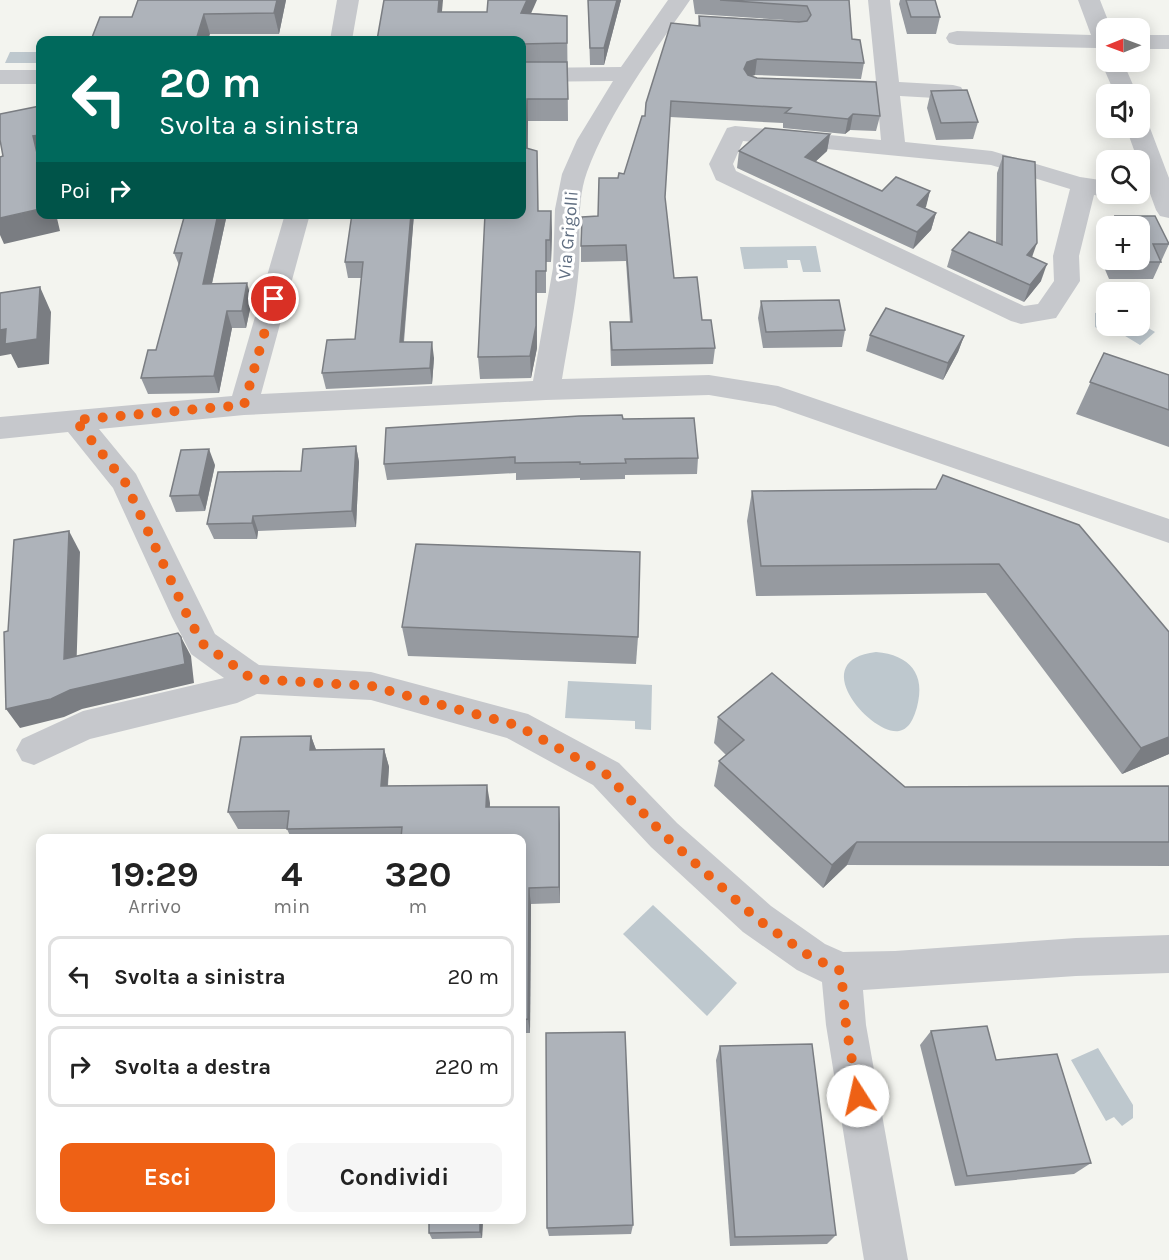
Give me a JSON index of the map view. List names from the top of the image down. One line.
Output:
{"streets":{"street":["Via Grigolli"]},"north":"left","page":{"map_buttons":["+","−"],"turn":["20 m","Svolta a sinistra"],"then":"Poi","eta":["19:29","Arrivo","4","min","320","m"],"list":[{"name":"Svolta a sinistra","value":"20 m"},{"name":"Svolta a destra","value":"220 m"}],"buttons":["Esci","Condividi"]}}
